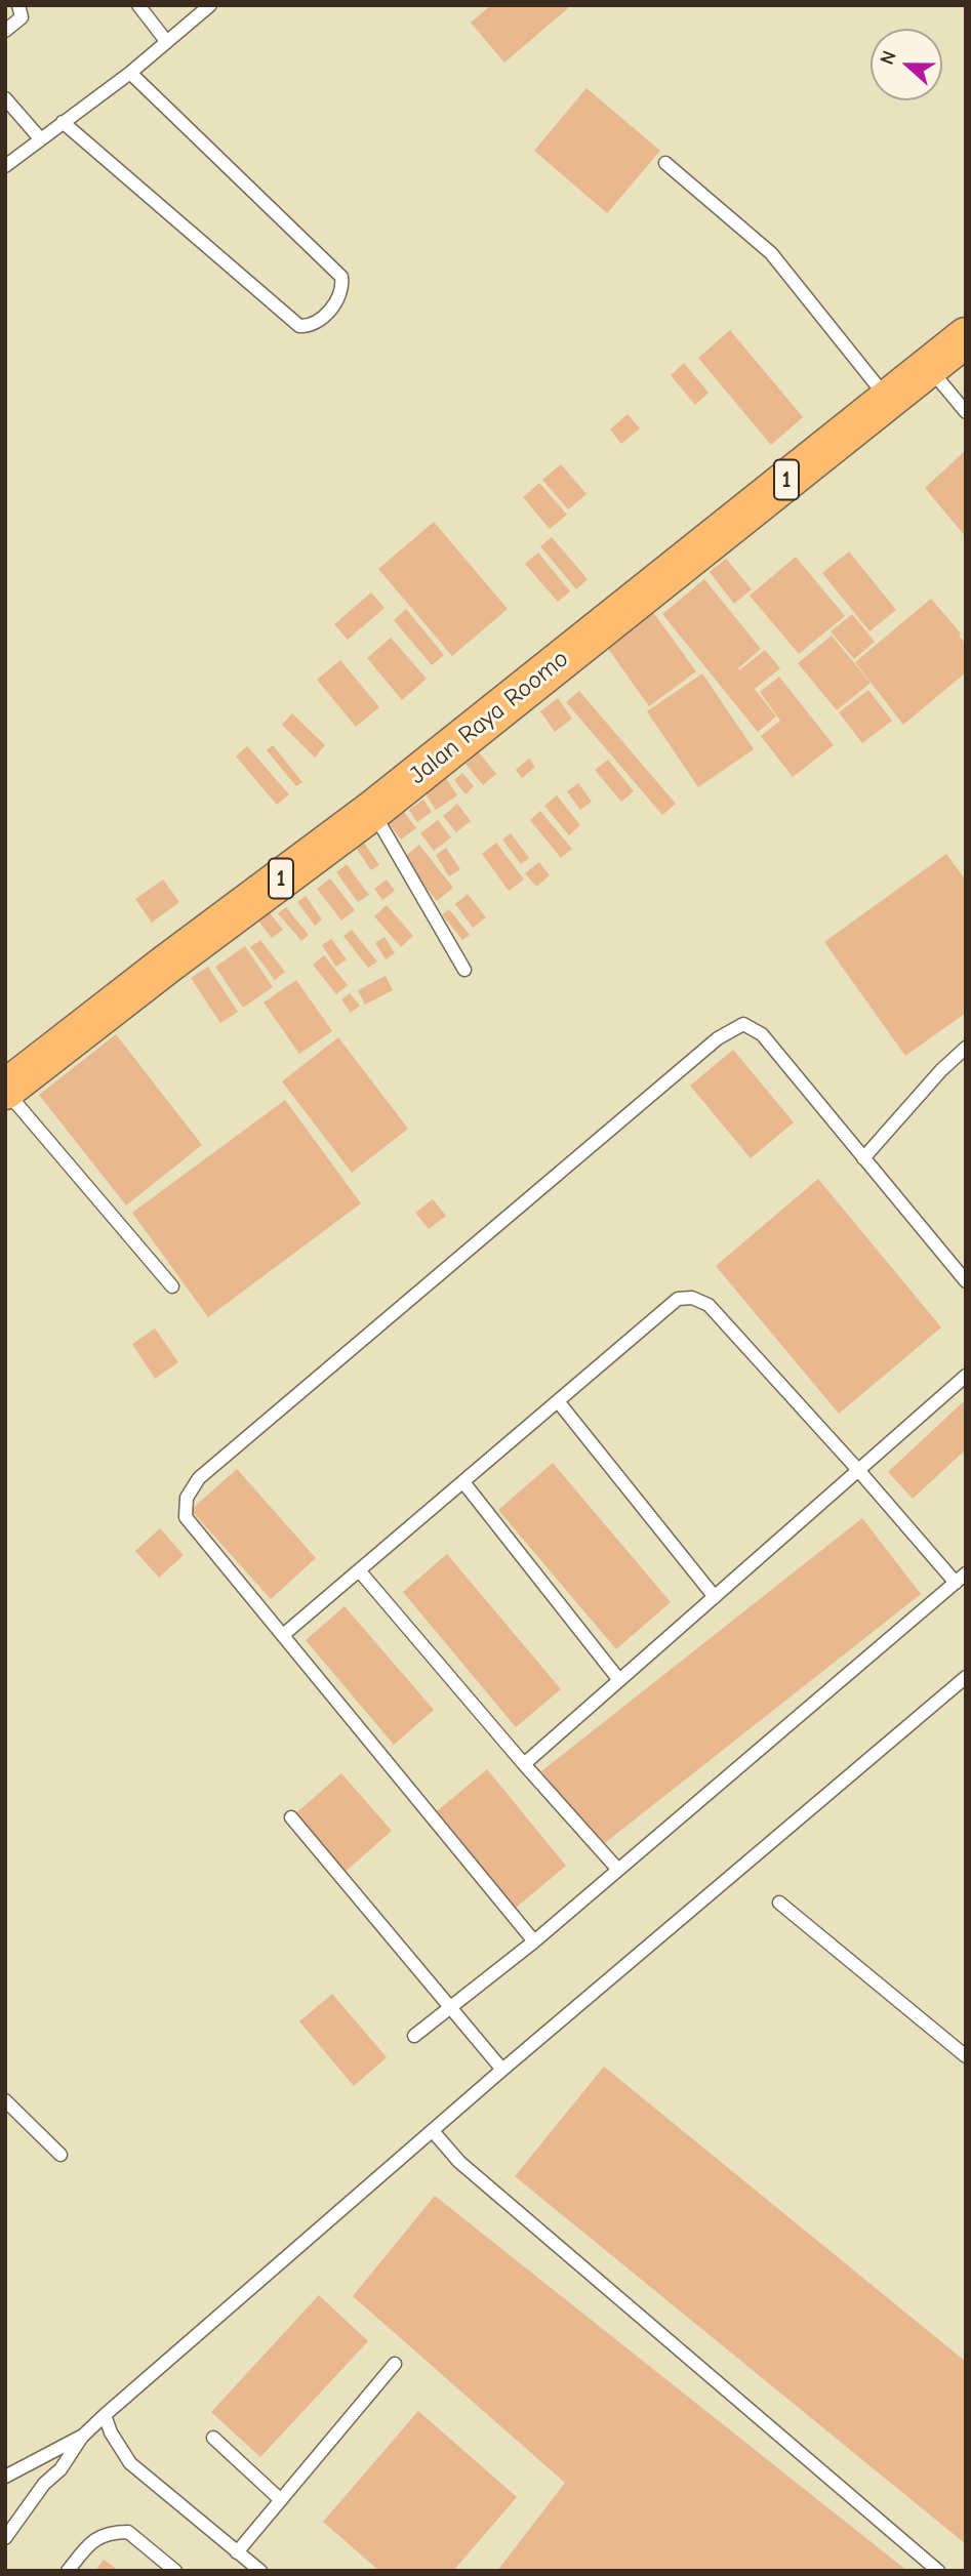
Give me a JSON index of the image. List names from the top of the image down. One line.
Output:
{"streets":{"highway":["1","Jalan Raya Roomo"]},"north":"left"}
